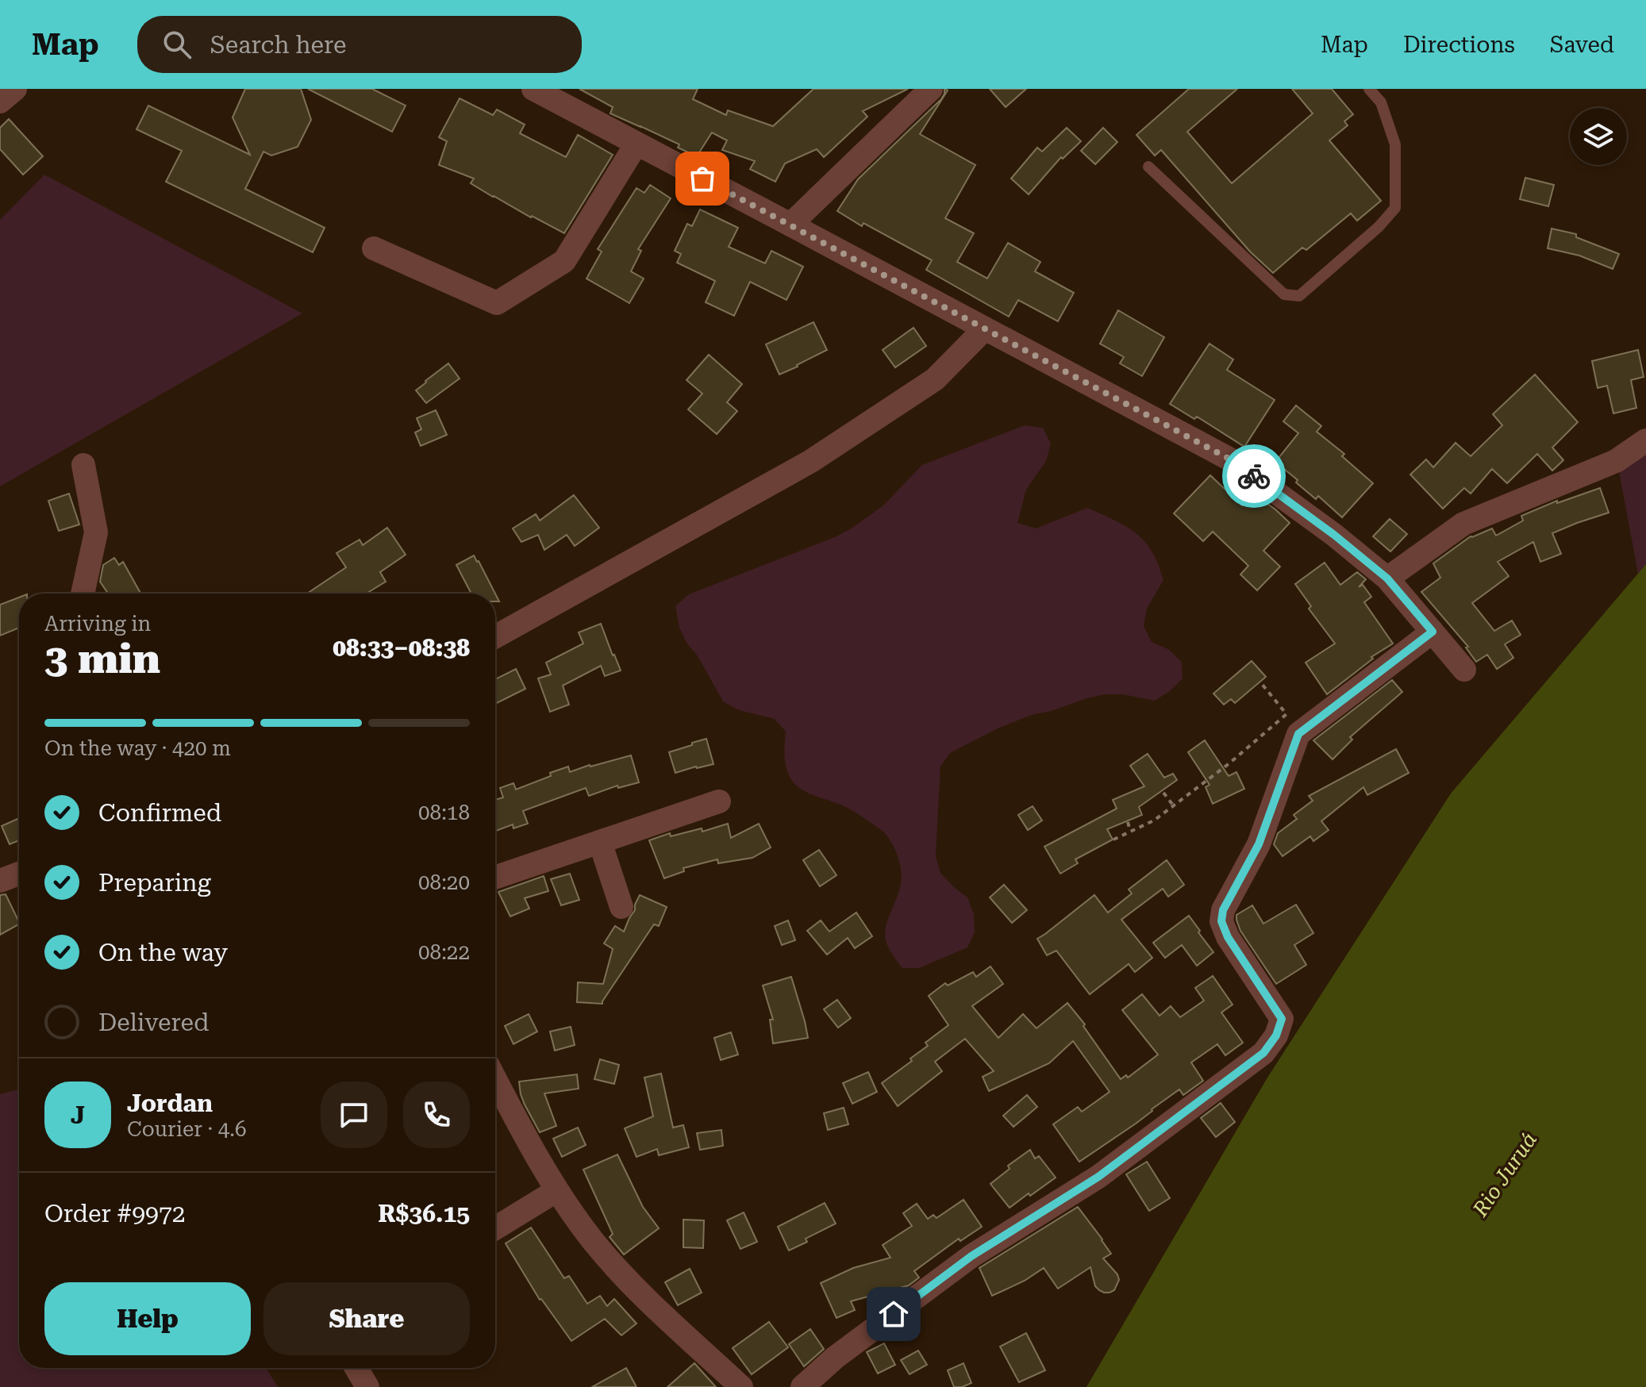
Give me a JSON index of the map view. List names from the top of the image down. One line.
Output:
{"water":["Rio Juruá"],"page":{"header":"Map","search":"Search here","nav":["Map","Directions","Saved"],"heading":["3 min","Arriving in","08:33–08:38"],"panel":["Jordan","Courier · 4.6","Order #9972","R$36.15"],"bar":"On the way · 420 m","list":[["Confirmed","08:18"],["Preparing","08:20"],["On the way","08:22"],"Delivered"],"round":"J","buttons":["Help","Share"]}}
